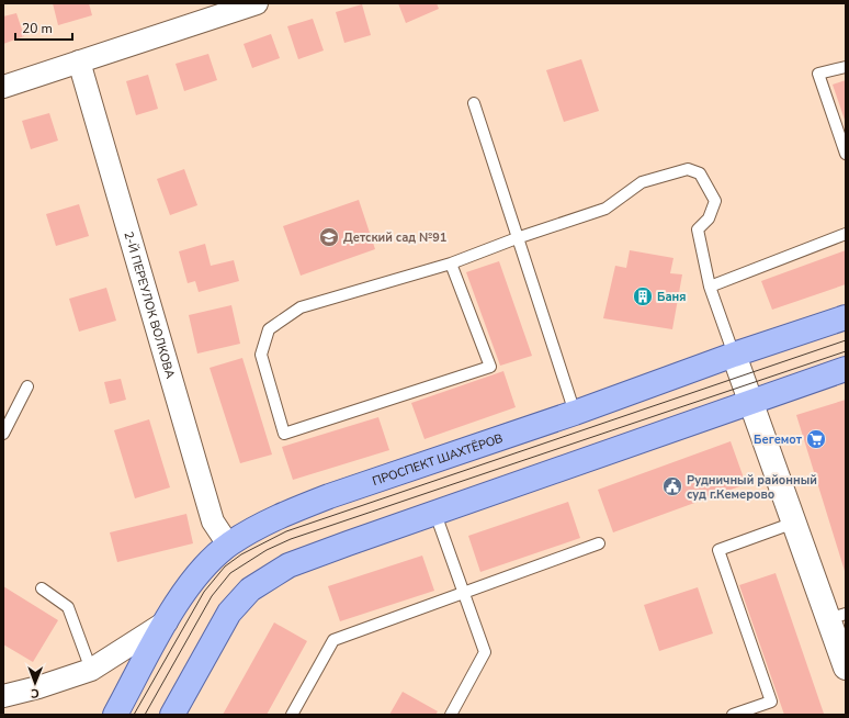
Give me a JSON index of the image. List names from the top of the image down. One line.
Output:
{"streets":{"main road":["ПРОСПЕКТ ШАХТЁРОВ"],"street":["2-Й ПЕРЕУЛОК ВОЛКОВА"]},"crossings":[["2-Й ПЕРЕУЛОК ВОЛКОВА","ПРОСПЕКТ ШАХТЁРОВ"]],"places":{"school or university":["Детский сад №91"],"building":["Баня"],"supermarket":["Бегемот"],"public building":["Рудничный районный суд г.Кемерово"]},"scale_bar":"20 m","north":"bottom"}
